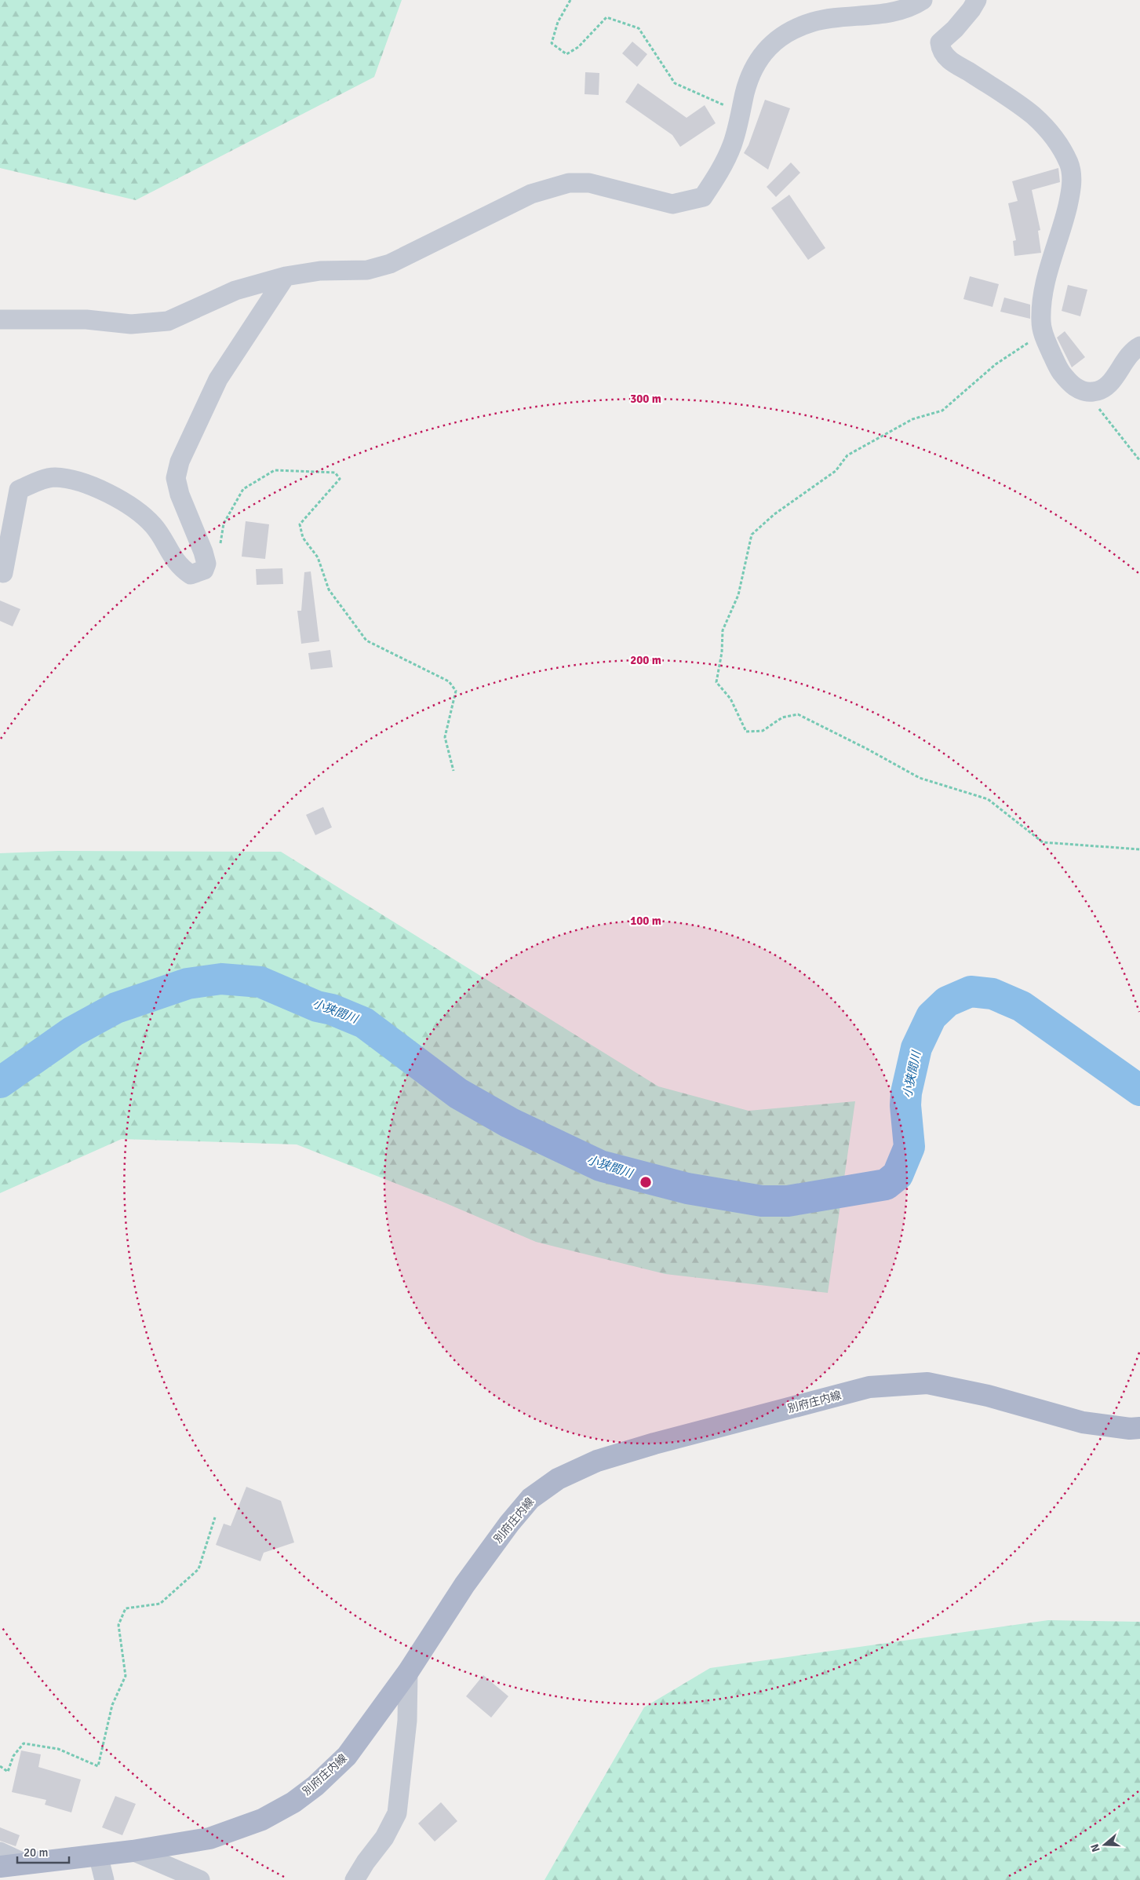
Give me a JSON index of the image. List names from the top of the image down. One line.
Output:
{"streets":{"main road":["別府庄内線"]},"water":["小狭間川"],"scale_bar":"20 m","north":"left","rings":["300 m","200 m","100 m"]}
